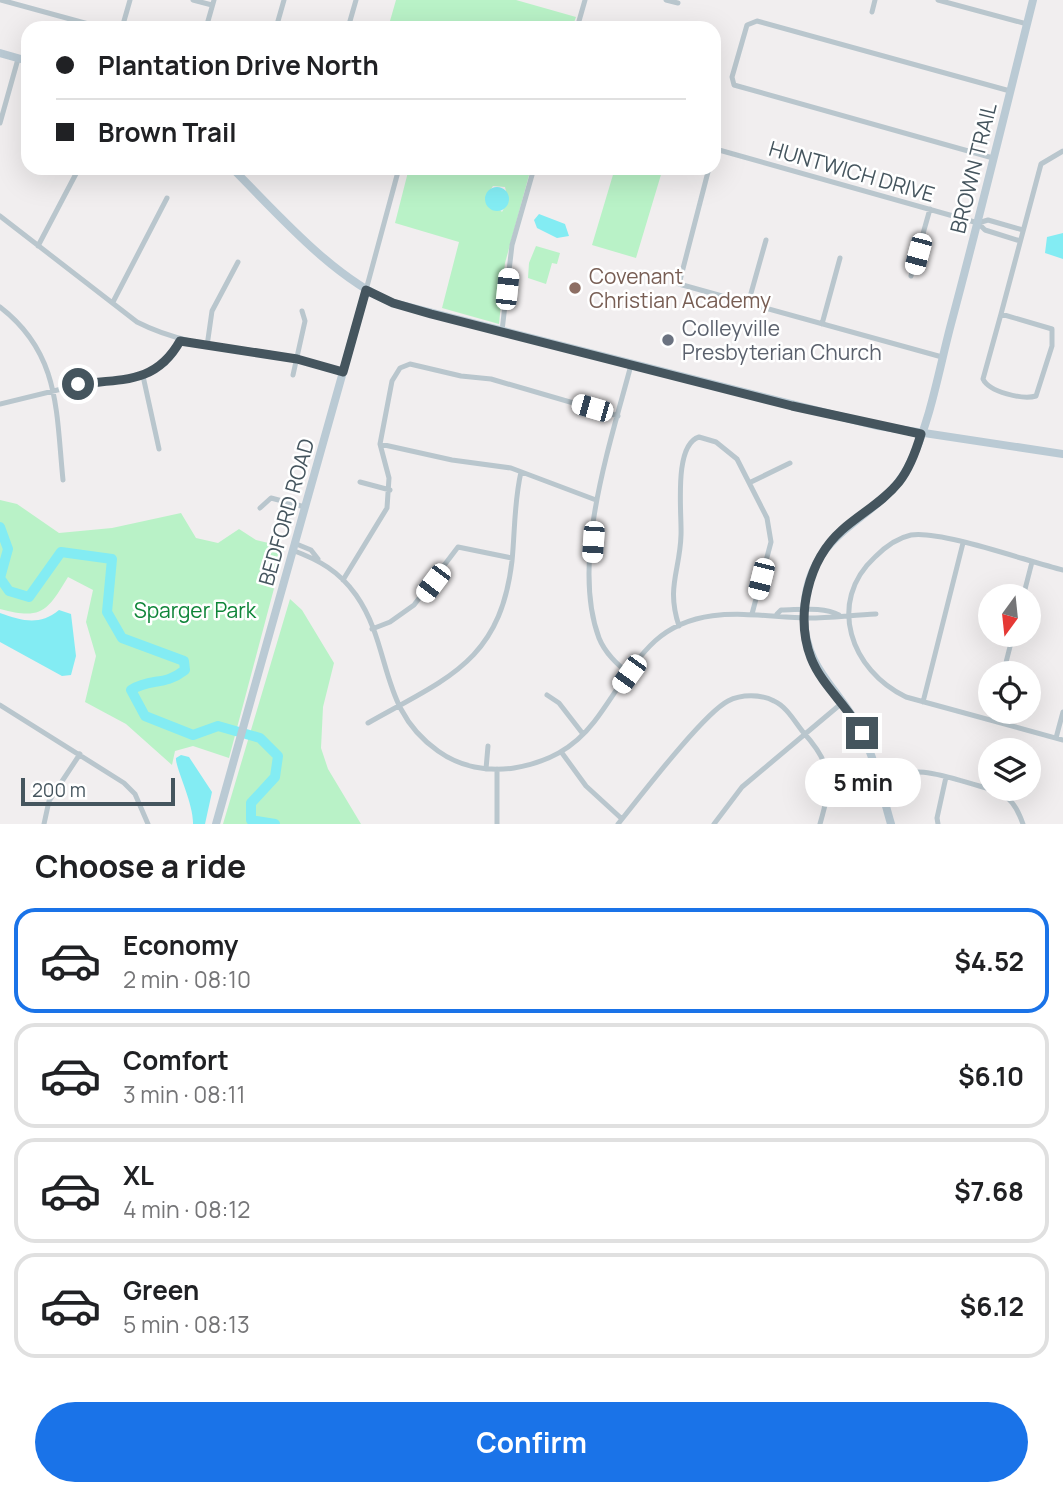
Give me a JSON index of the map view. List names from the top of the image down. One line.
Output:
{"streets":{"street":["BROWN TRAIL","HUNTWICH DRIVE","BEDFORD ROAD"]},"crossings":[["BROWN TRAIL","HUNTWICH DRIVE"]],"parks":["Sparger Park"],"places":["Covenant Christian Academy","Colleyville Presbyterian Church"],"scale_bar":"200 m","north":"bottom","page":{"banner":["Plantation Drive North","Brown Trail"],"bubble":"5 min","scale":"200 m","heading":"Choose a ride","list":[{"name":"Economy","note":"2 min · 08:10","value":"$4.52"},{"name":"Comfort","note":"3 min · 08:11","value":"$6.10"},{"name":"XL","note":"4 min · 08:12","value":"$7.68"},{"name":"Green","note":"5 min · 08:13","value":"$6.12"}],"buttons":"Confirm"}}
